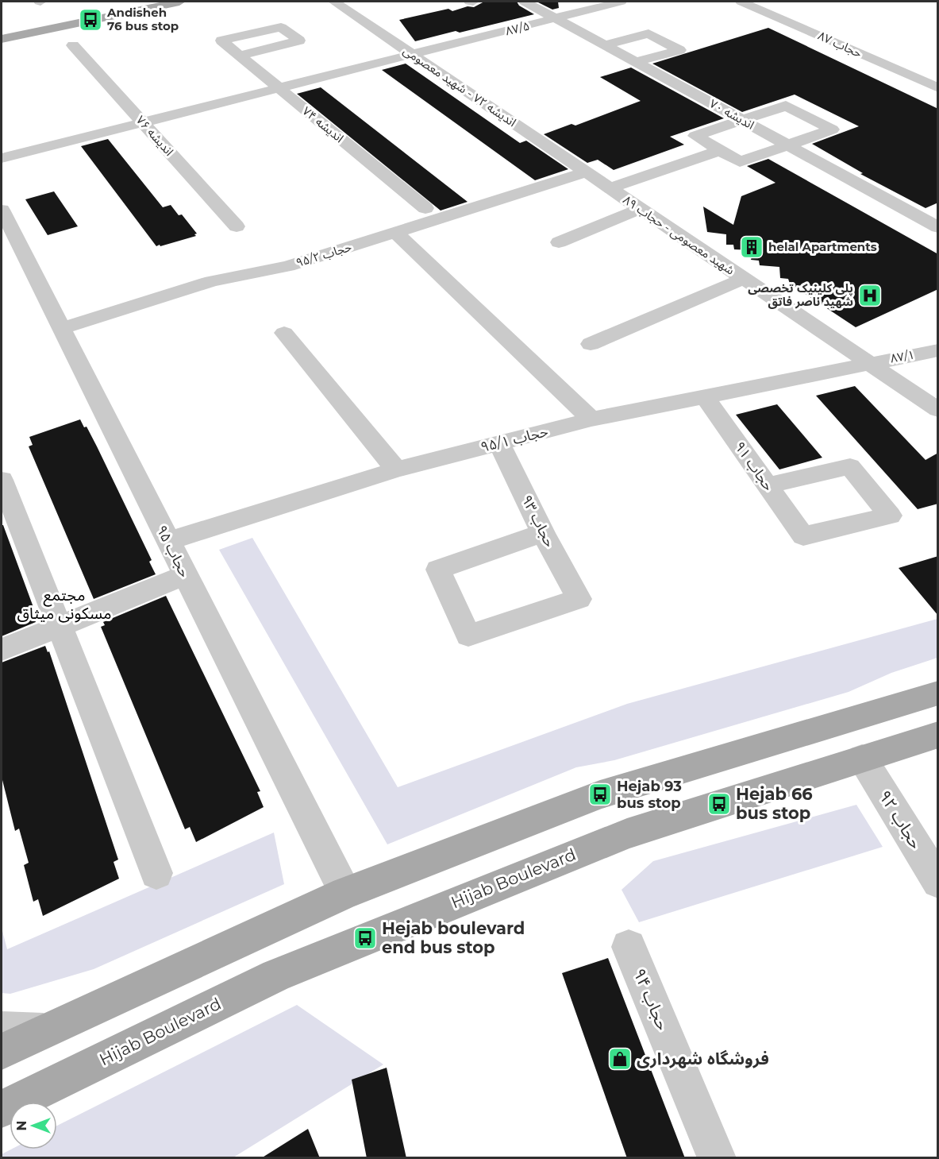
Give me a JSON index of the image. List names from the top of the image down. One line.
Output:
{"streets":{"main road":["Hijab Boulevard"],"street":["۸۷/۵","حجاب ۸۷","اندیشه ۷۲ - شهید معصومی","اندیشه ۷۰","اندیشه ۷۴","اندیشه ۷۶","شهید معصومی - حجاب ۸۹","حجاب ۹۵/۲","۸۷/۱","حجاب ۹۵/۱","حجاب ۹۱","حجاب ۹۳","حجاب ۹۵","حجاب ۹۲","حجاب ۹۴"]},"crossings":[["۸۷/۵","اندیشه ۷۲ - شهید معصومی"],["۸۷/۵","اندیشه ۷۰"],["۸۷/۵","اندیشه ۷۴"],["۸۷/۵","اندیشه ۷۶"],["اندیشه ۷۲ - شهید معصومی","شهید معصومی - حجاب ۸۹"],["اندیشه ۷۲ - شهید معصومی","حجاب ۹۵/۲"],["شهید معصومی - حجاب ۸۹","حجاب ۹۵/۲"],["شهید معصومی - حجاب ۸۹","۸۷/۱"],["شهید معصومی - حجاب ۸۹","حجاب ۹۵/۱"],["حجاب ۹۵/۲","حجاب ۹۵"],["۸۷/۱","حجاب ۹۵/۱"],["حجاب ۹۵/۱","حجاب ۹۱"],["حجاب ۹۵/۱","حجاب ۹۳"],["حجاب ۹۵/۱","حجاب ۹۵"],["حجاب ۹۲","Hijab Boulevard"]],"districts":["مجتمع مسکونی میثاق"],"places":{"bus stop":["Andisheh 76 bus stop","Hejab 93 bus stop","Hejab 66 bus stop","Hejab boulevard end bus stop"],"building":["helal Apartments"],"hospital":["پلی کلینیک تخصصی شهید ناصر فاتق"],"shop":["فروشگاه شهرداری"]},"north":"left"}
